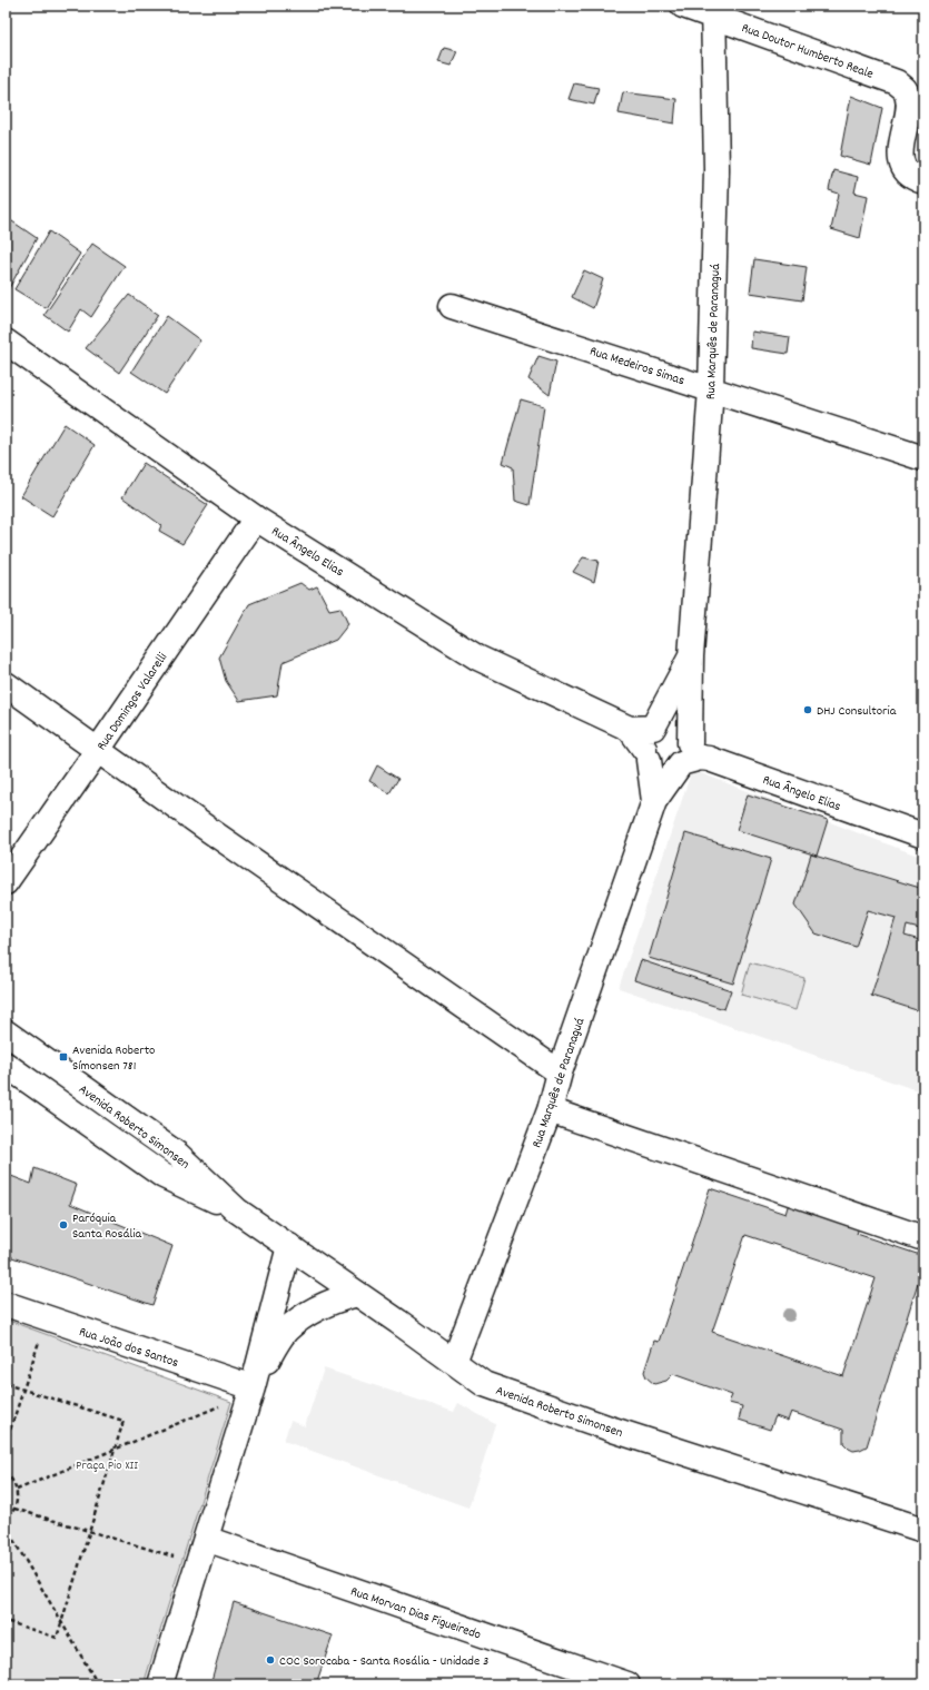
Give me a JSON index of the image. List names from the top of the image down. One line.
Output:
{"streets":{"street":["Rua Doutor Humberto Reale","Rua Marquês de Paranaguá","Rua Medeiros Simas","Rua Ângelo Elias","Rua Domingos Valarelli","Avenida Roberto Simonsen","Rua João dos Santos","Rua Morvan Dias Figueiredo"]},"crossings":[["Rua Doutor Humberto Reale","Rua Marquês de Paranaguá"],["Rua Marquês de Paranaguá","Rua Medeiros Simas"],["Rua Marquês de Paranaguá","Rua Ângelo Elias"],["Rua Marquês de Paranaguá","Avenida Roberto Simonsen"],["Rua Ângelo Elias","Rua Domingos Valarelli"]],"parks":["Praça Pio XII"],"places":{"other":["DHJ Consultoria","Paróquia Santa Rosália","COC Sorocaba - Santa Rosália - Unidade 3"],"transit":["Avenida Roberto Símonsen 781"]}}
